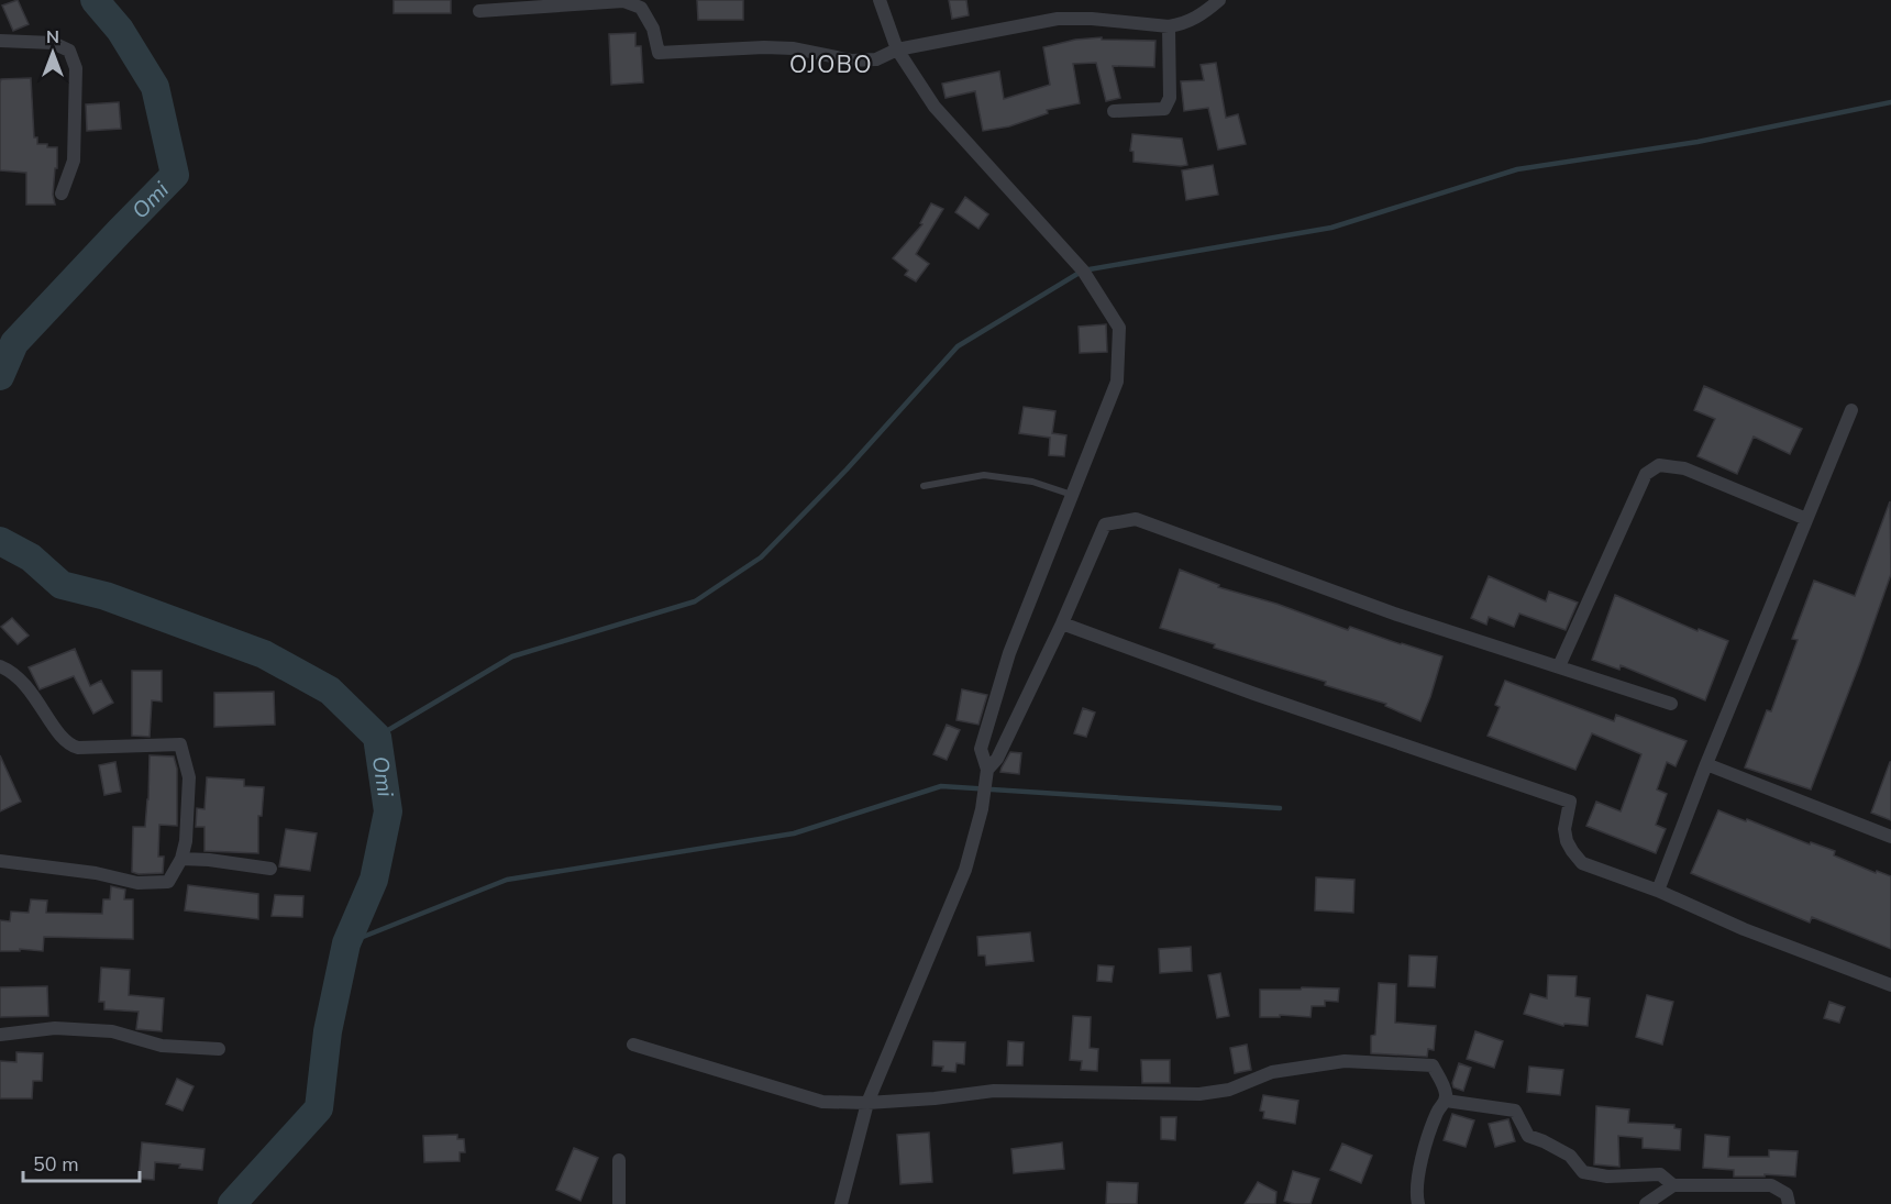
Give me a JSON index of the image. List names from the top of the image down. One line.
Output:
{"districts":["OJOBO"],"water":["Omi"],"scale_bar":"50 m","north":"top"}
